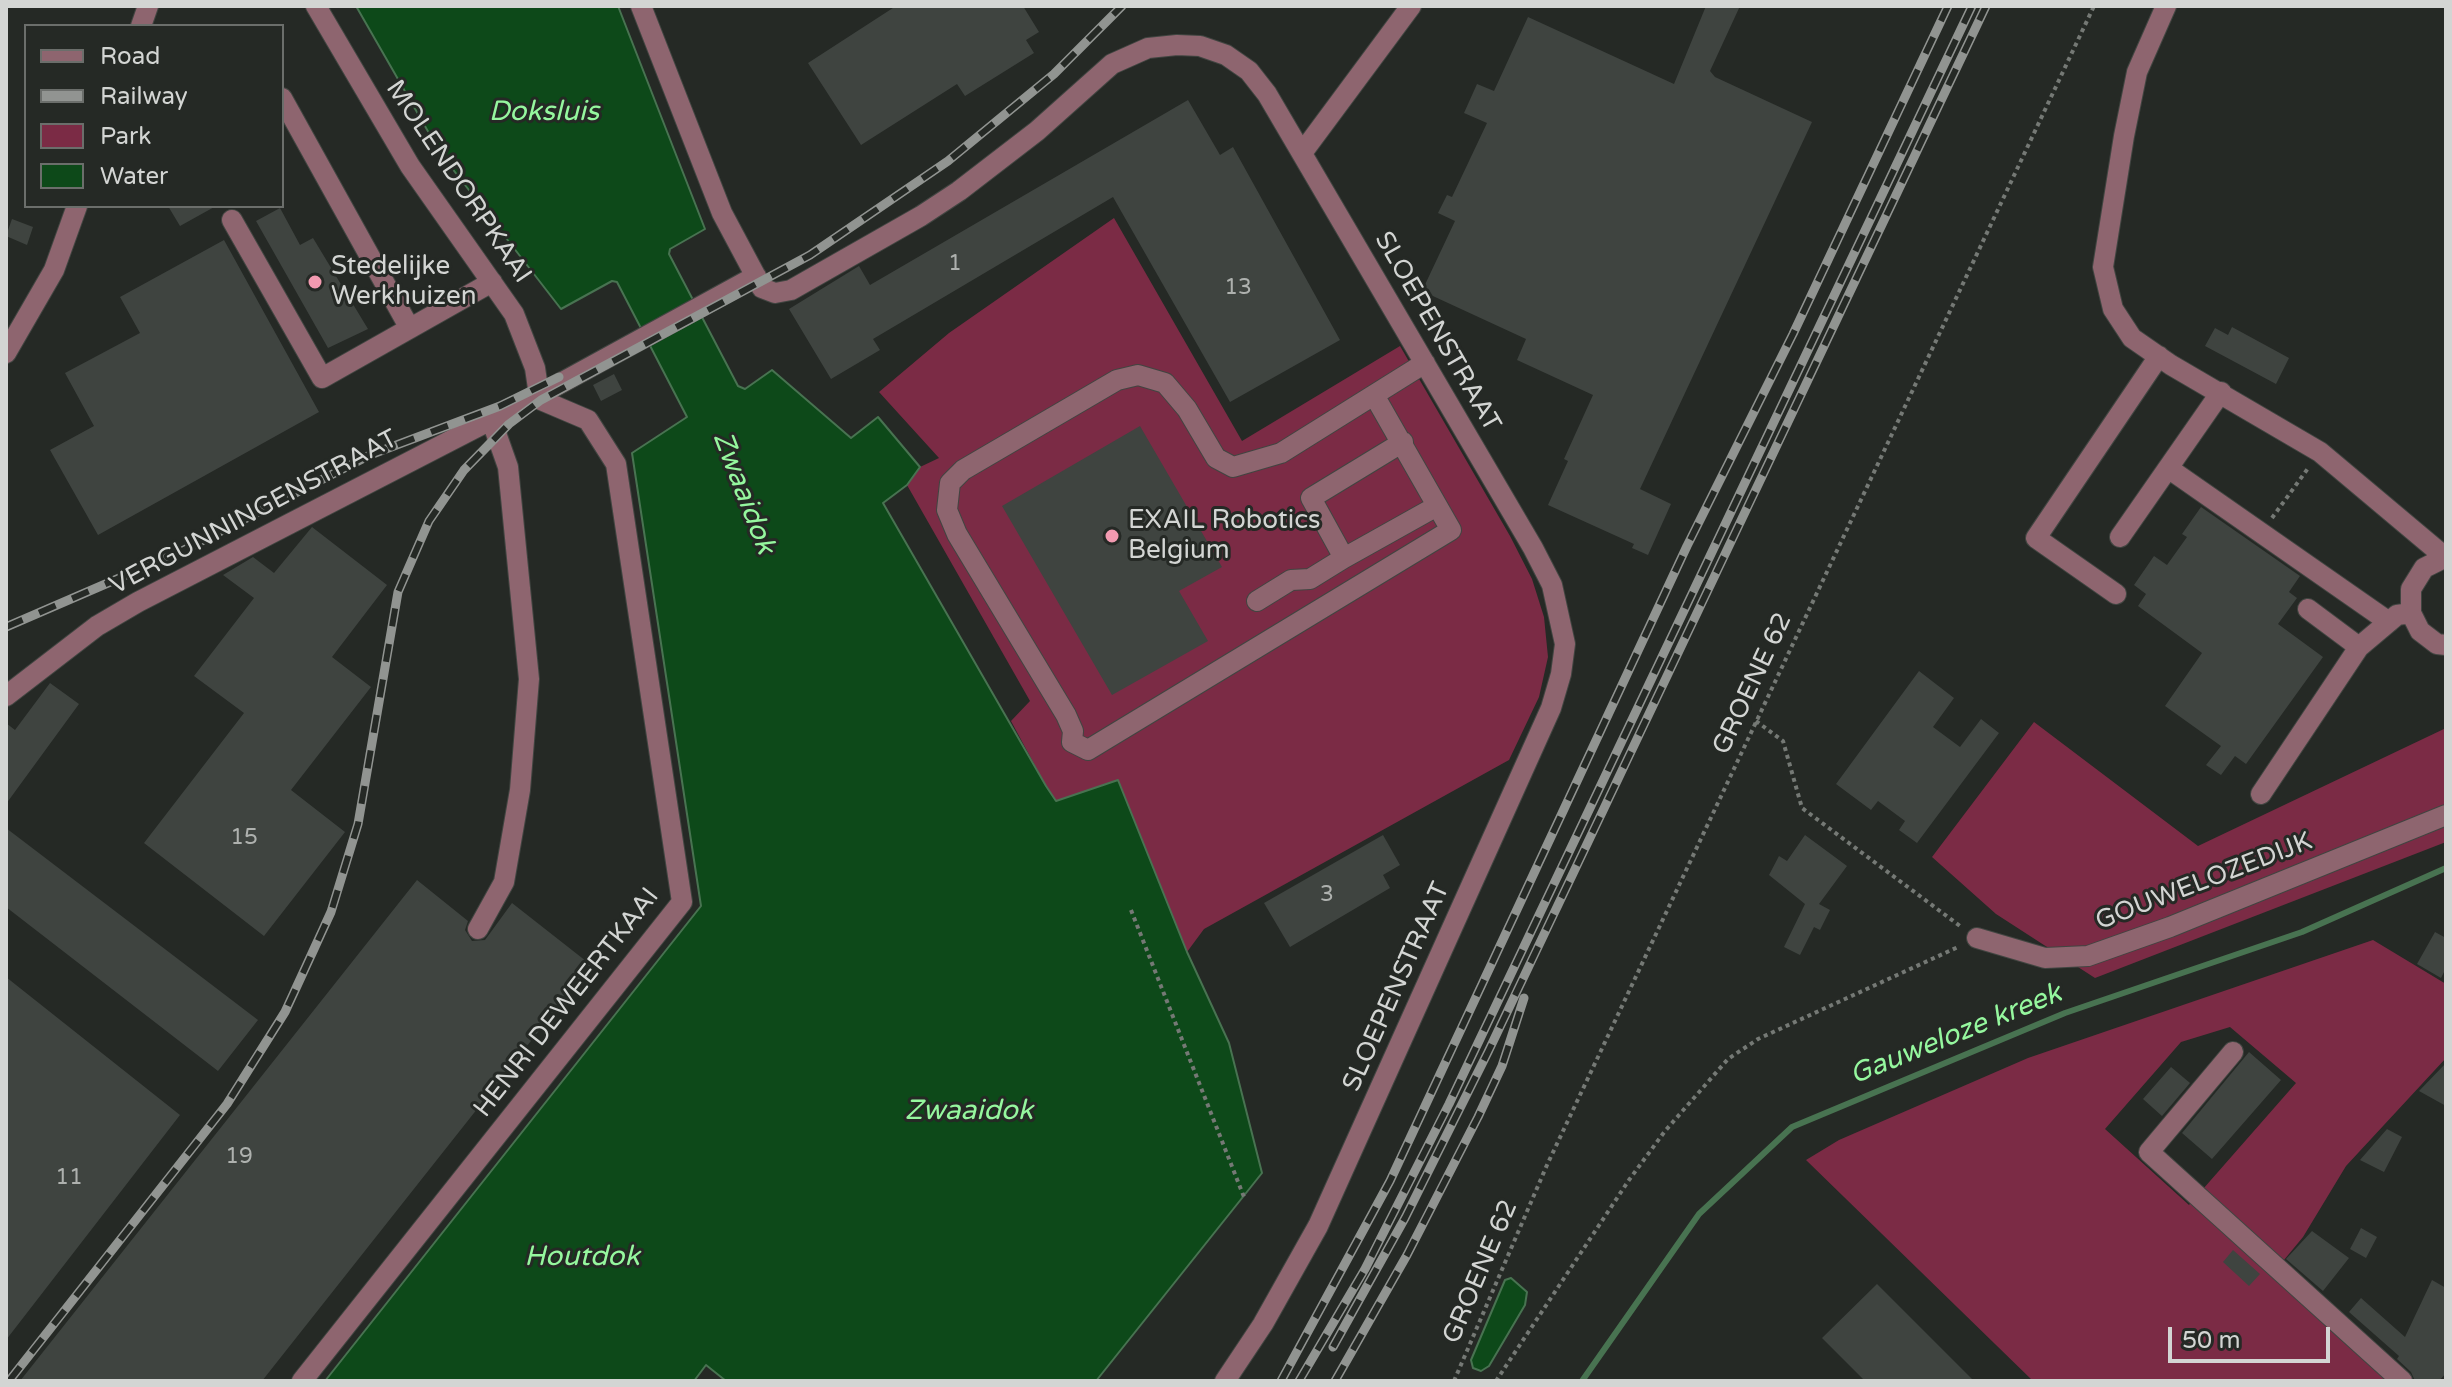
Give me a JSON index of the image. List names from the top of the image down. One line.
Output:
{"streets":{"street":["MOLENDORPKAAI","SLOEPENSTRAAT","VERGUNNINGENSTRAAT","GOUWELOZEDIJK","HENRI DEWEERTKAAI"],"path":["GROENE 62"]},"crossings":[["MOLENDORPKAAI","VERGUNNINGENSTRAAT"],["MOLENDORPKAAI","HENRI DEWEERTKAAI"],["VERGUNNINGENSTRAAT","HENRI DEWEERTKAAI"]],"water":["Doksluis","Zwaaidok","Gauweloze kreek","Houtdok"],"places":["Stedelijke Werkhuizen","EXAIL Robotics Belgium"],"house_numbers":["1","13","15","3","19","11"],"legend":["Road","Railway","Park","Water"],"scale_bar":"50 m"}
